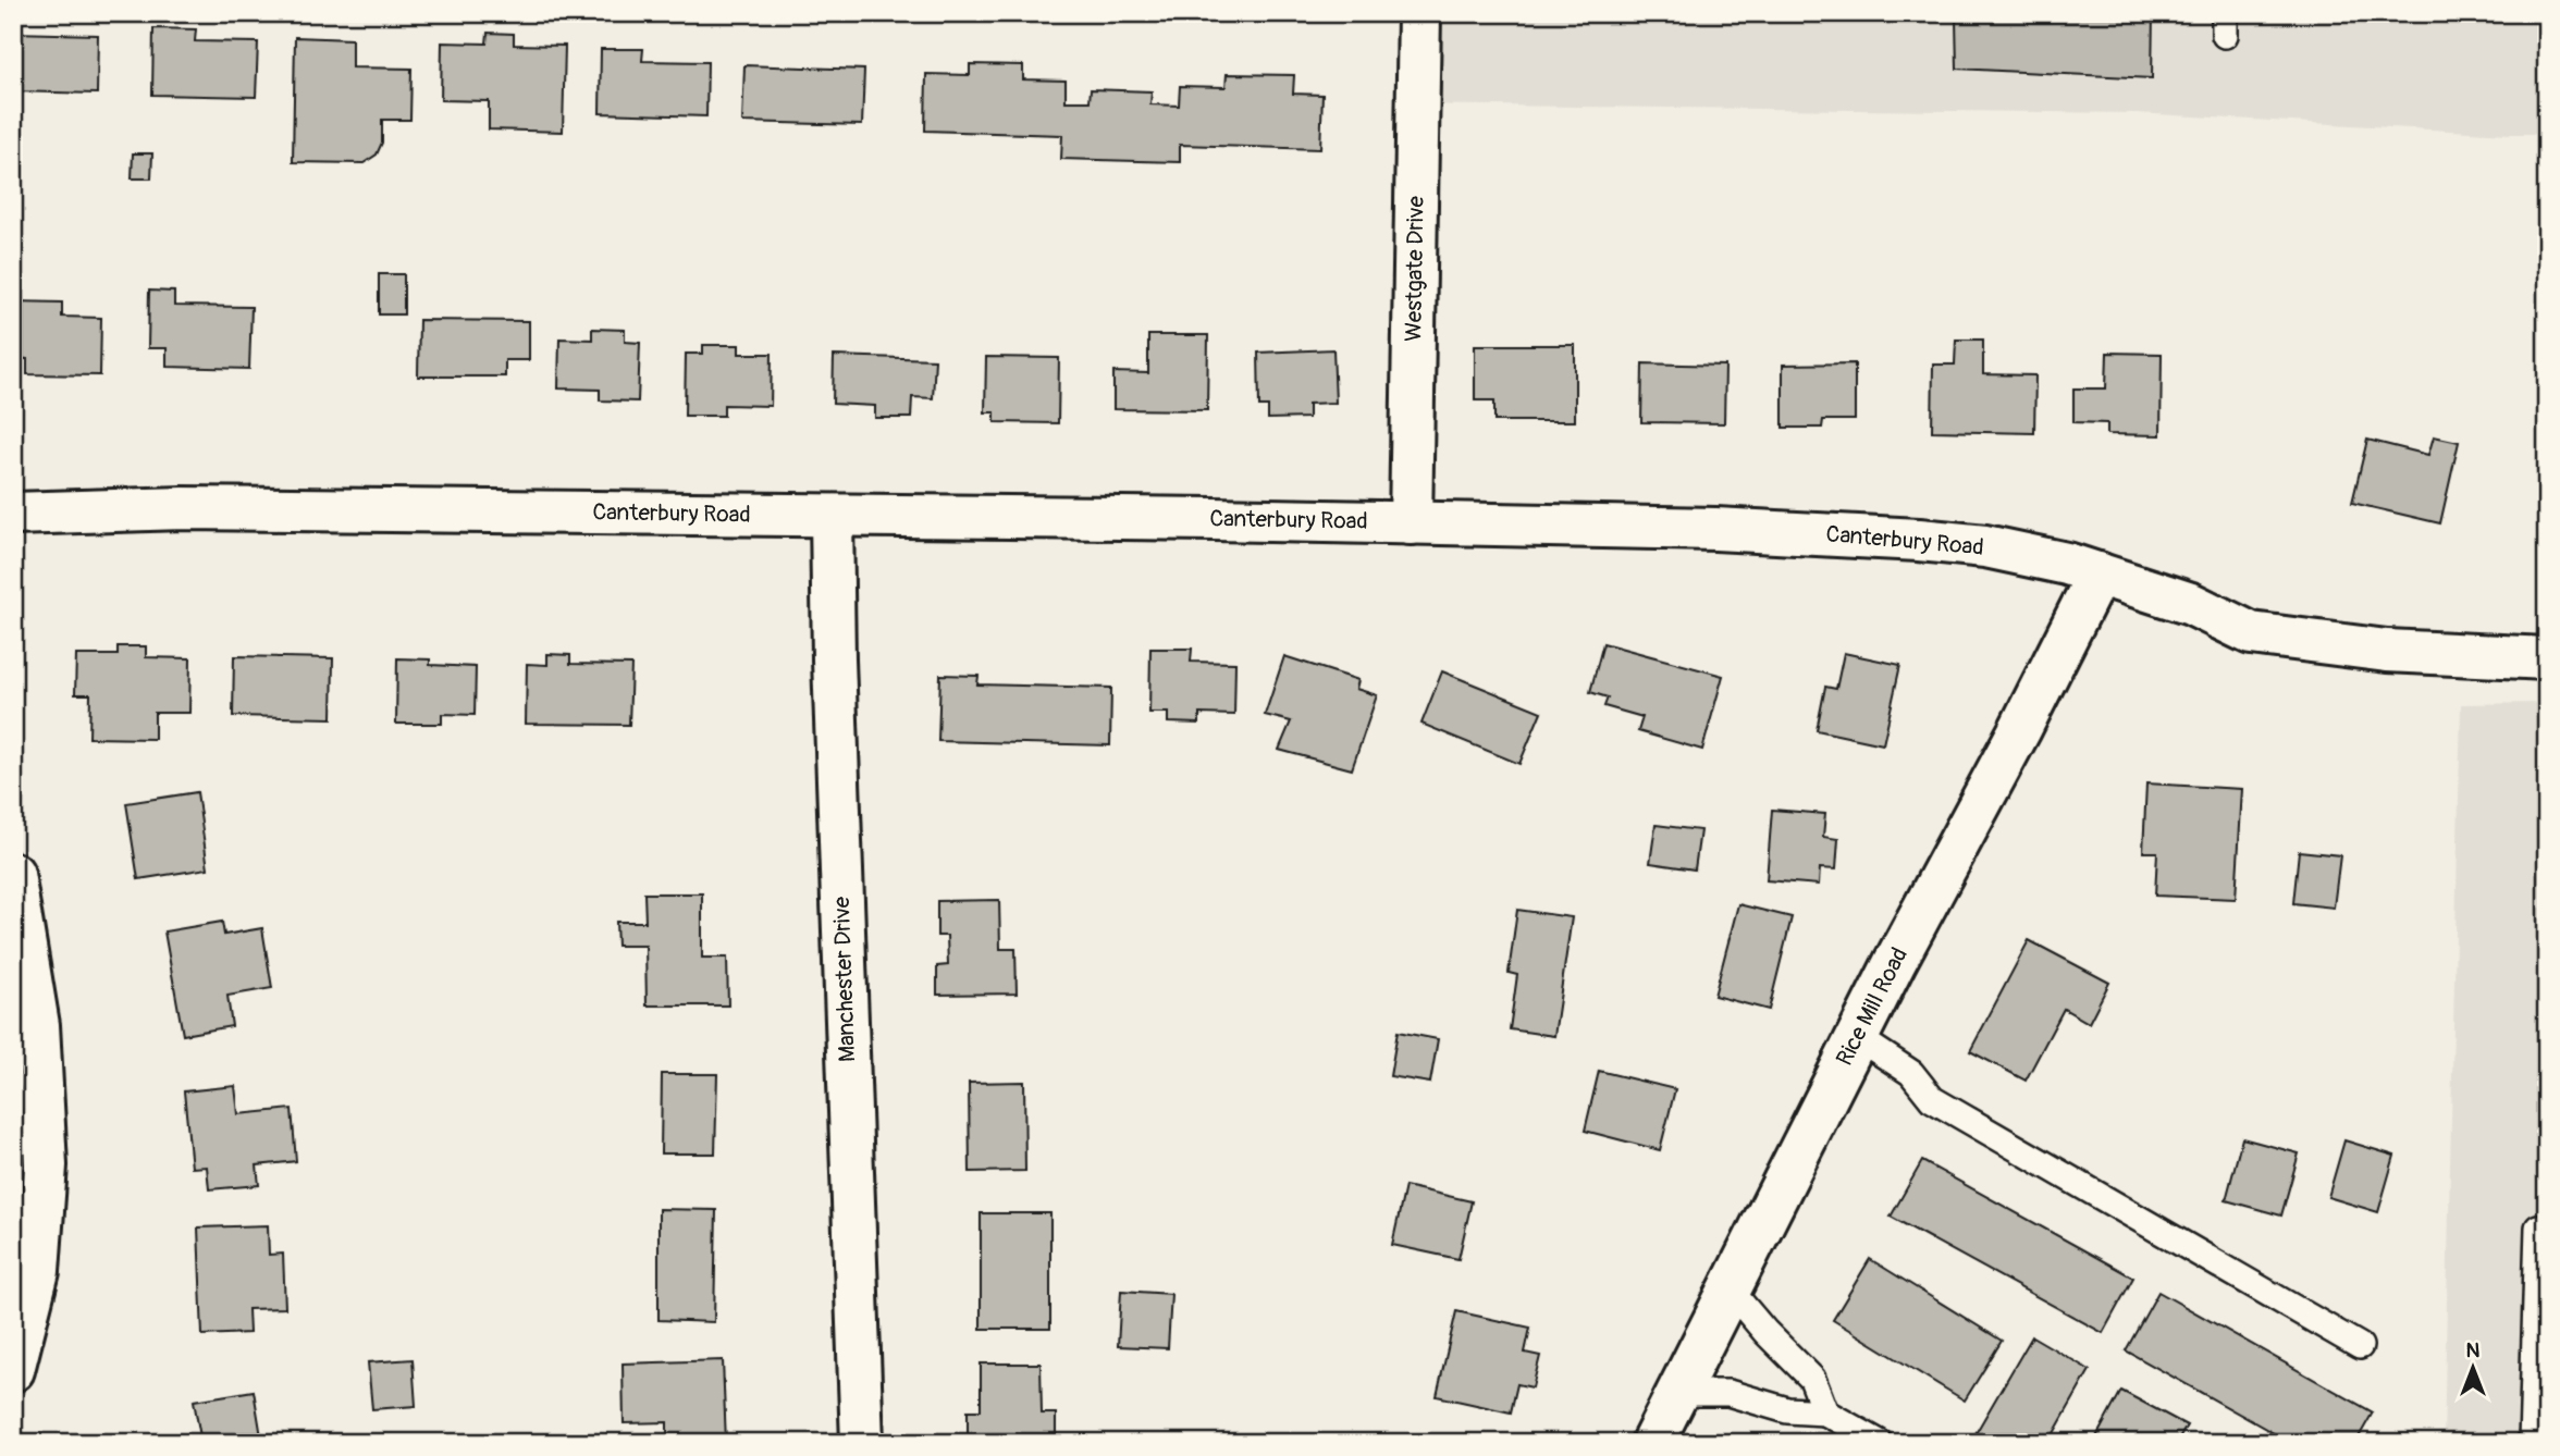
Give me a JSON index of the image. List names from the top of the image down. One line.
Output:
{"streets":{"street":["Westgate Drive","Canterbury Road","Manchester Drive","Rice Mill Road"]},"crossings":[["Westgate Drive","Canterbury Road"],["Canterbury Road","Manchester Drive"],["Canterbury Road","Rice Mill Road"]],"north":"top"}
